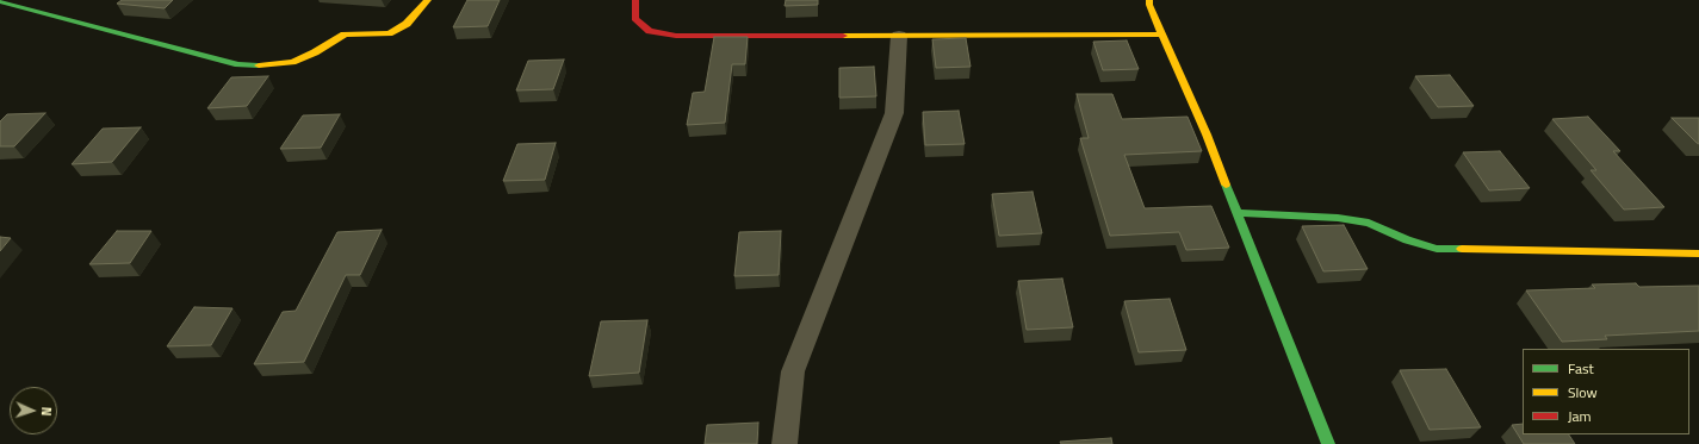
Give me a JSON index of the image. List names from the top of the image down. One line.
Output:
{"legend":["Fast","Slow","Jam"],"north":"right"}
